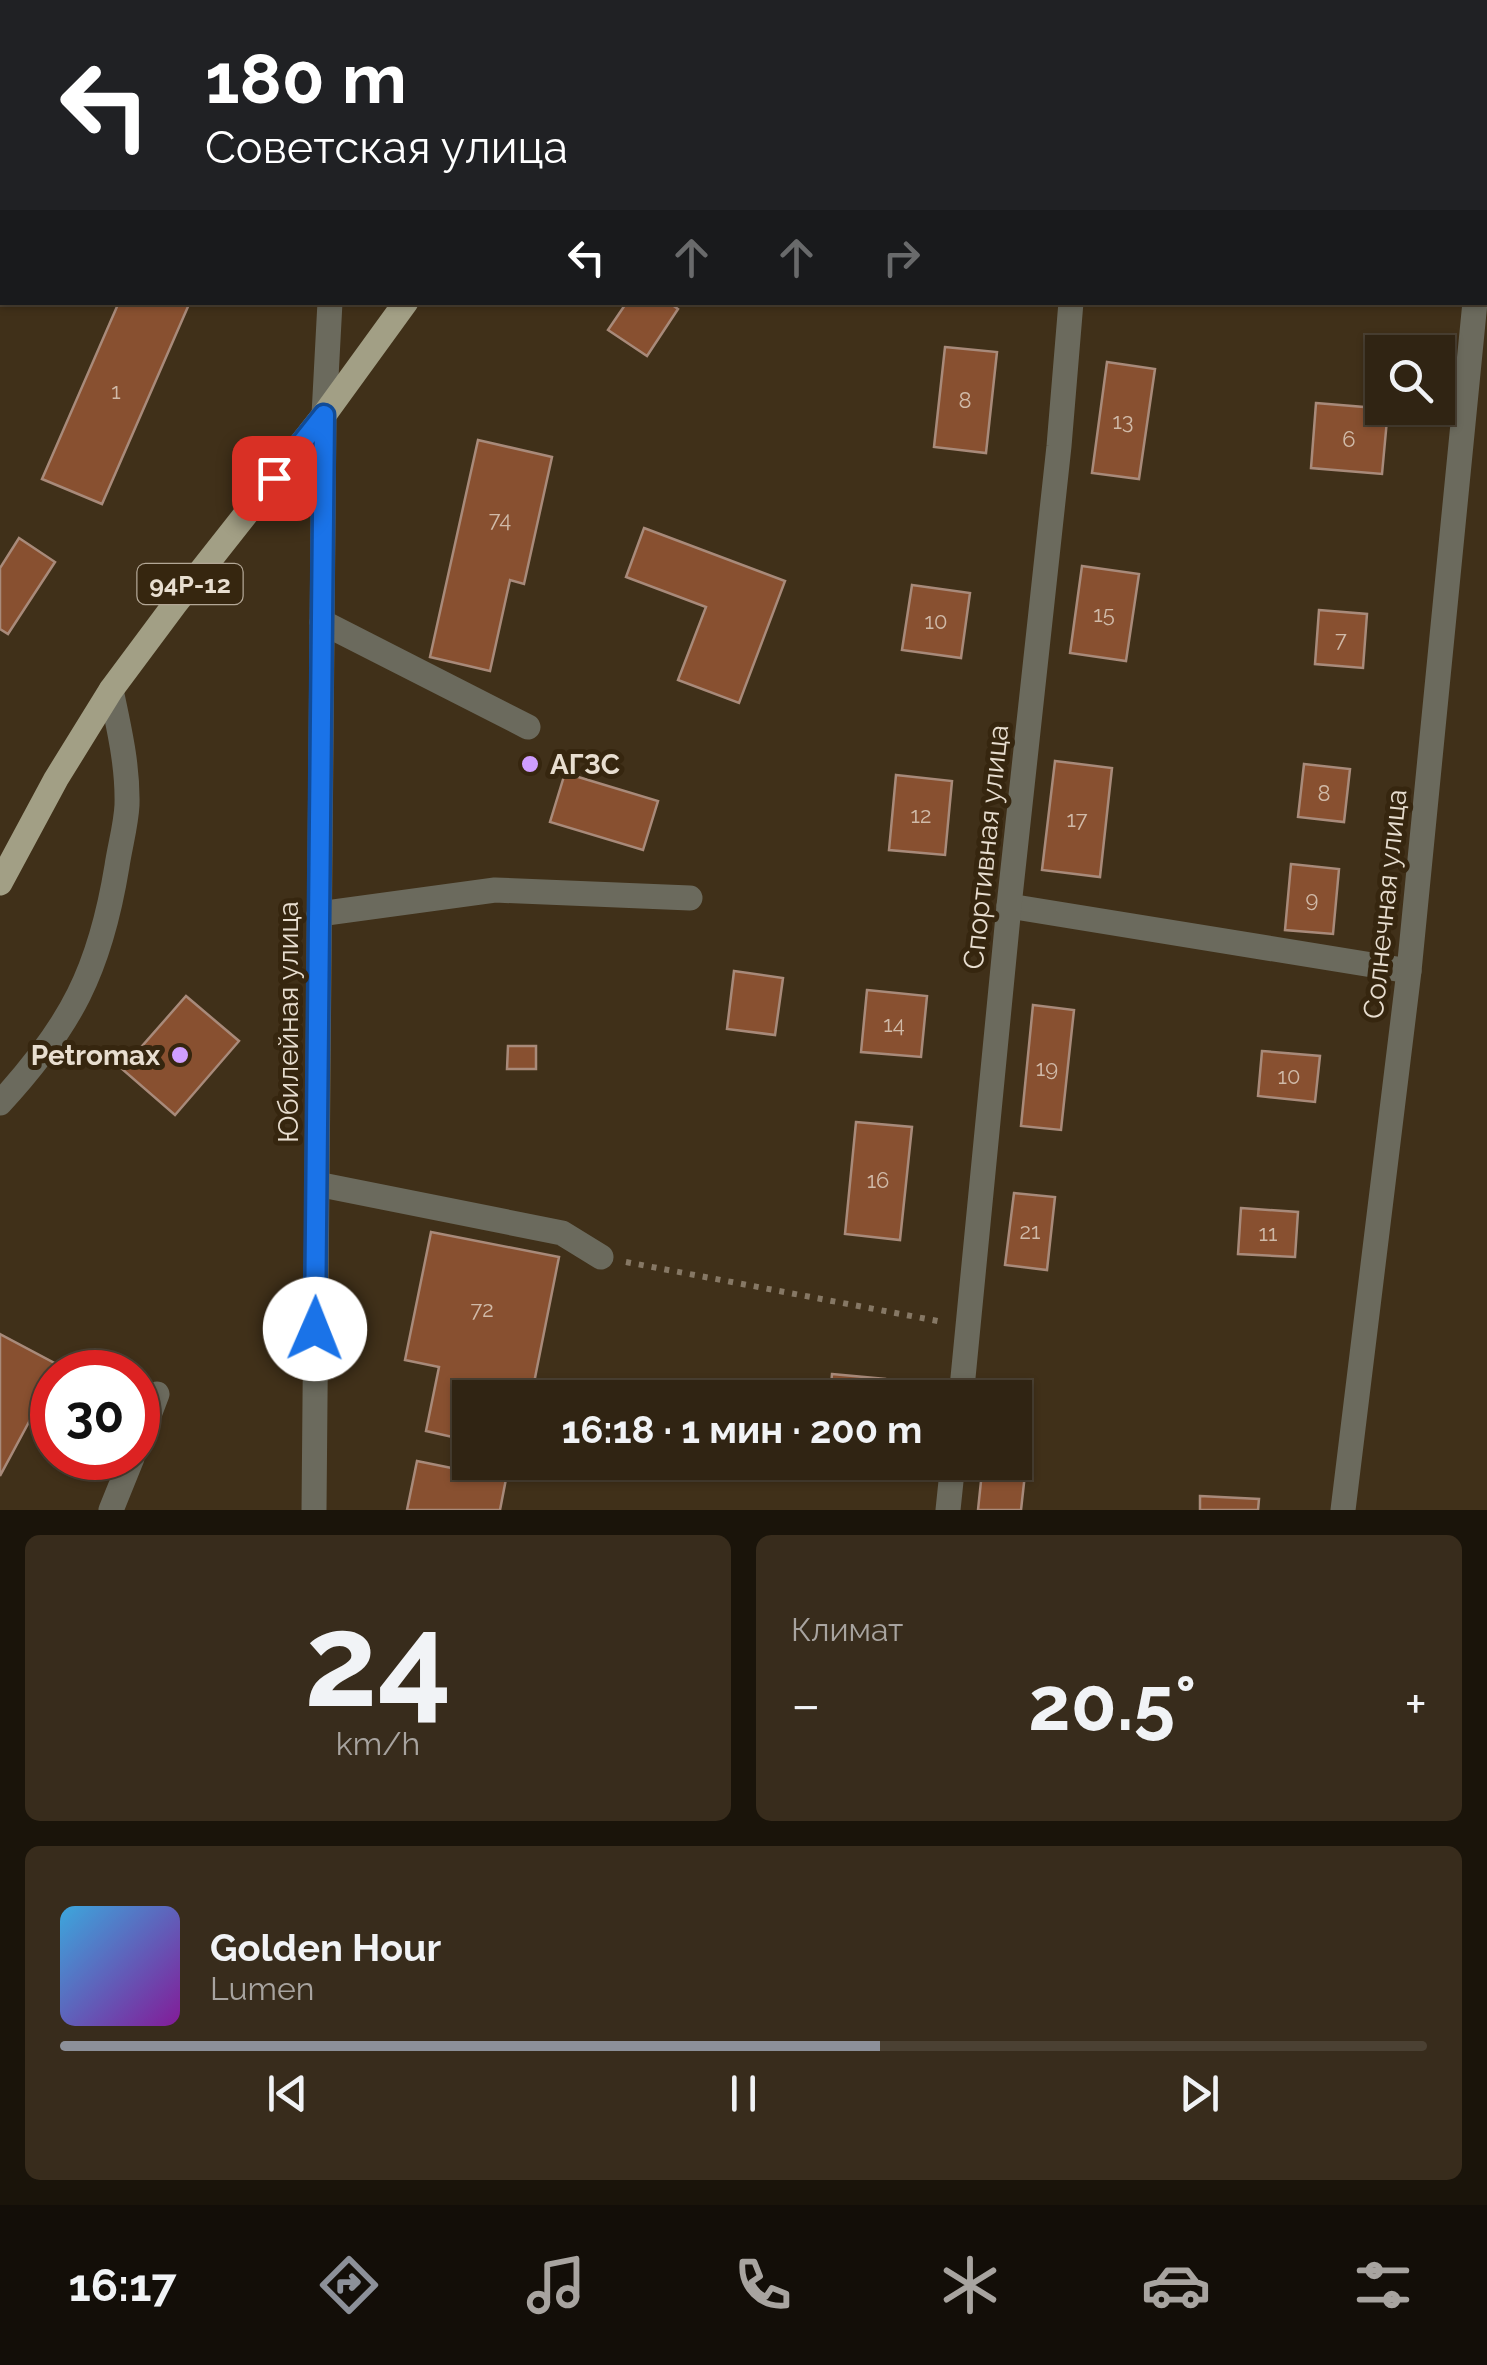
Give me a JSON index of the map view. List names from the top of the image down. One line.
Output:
{"streets":{"main road":["94Р-12"],"street":["Спортивная улица","Солнечная улица","Юбилейная улица"]},"crossings":[["94Р-12","Юбилейная улица"]],"places":["АГЗС","Petromax"],"house_numbers":["1","8","13","6","74","15","10","7","8","12","17","9","14","19","10","16","21","11","72"],"page":{"turn":["180 m","Советская улица"],"limit":"30","trip":"16:18 · 1 мин · 200 m","tile":[["24","km/h"],"Климат"],"heat":["−","20.5°","+"],"song":["Golden Hour","Lumen"],"tabs":"16:17"}}
